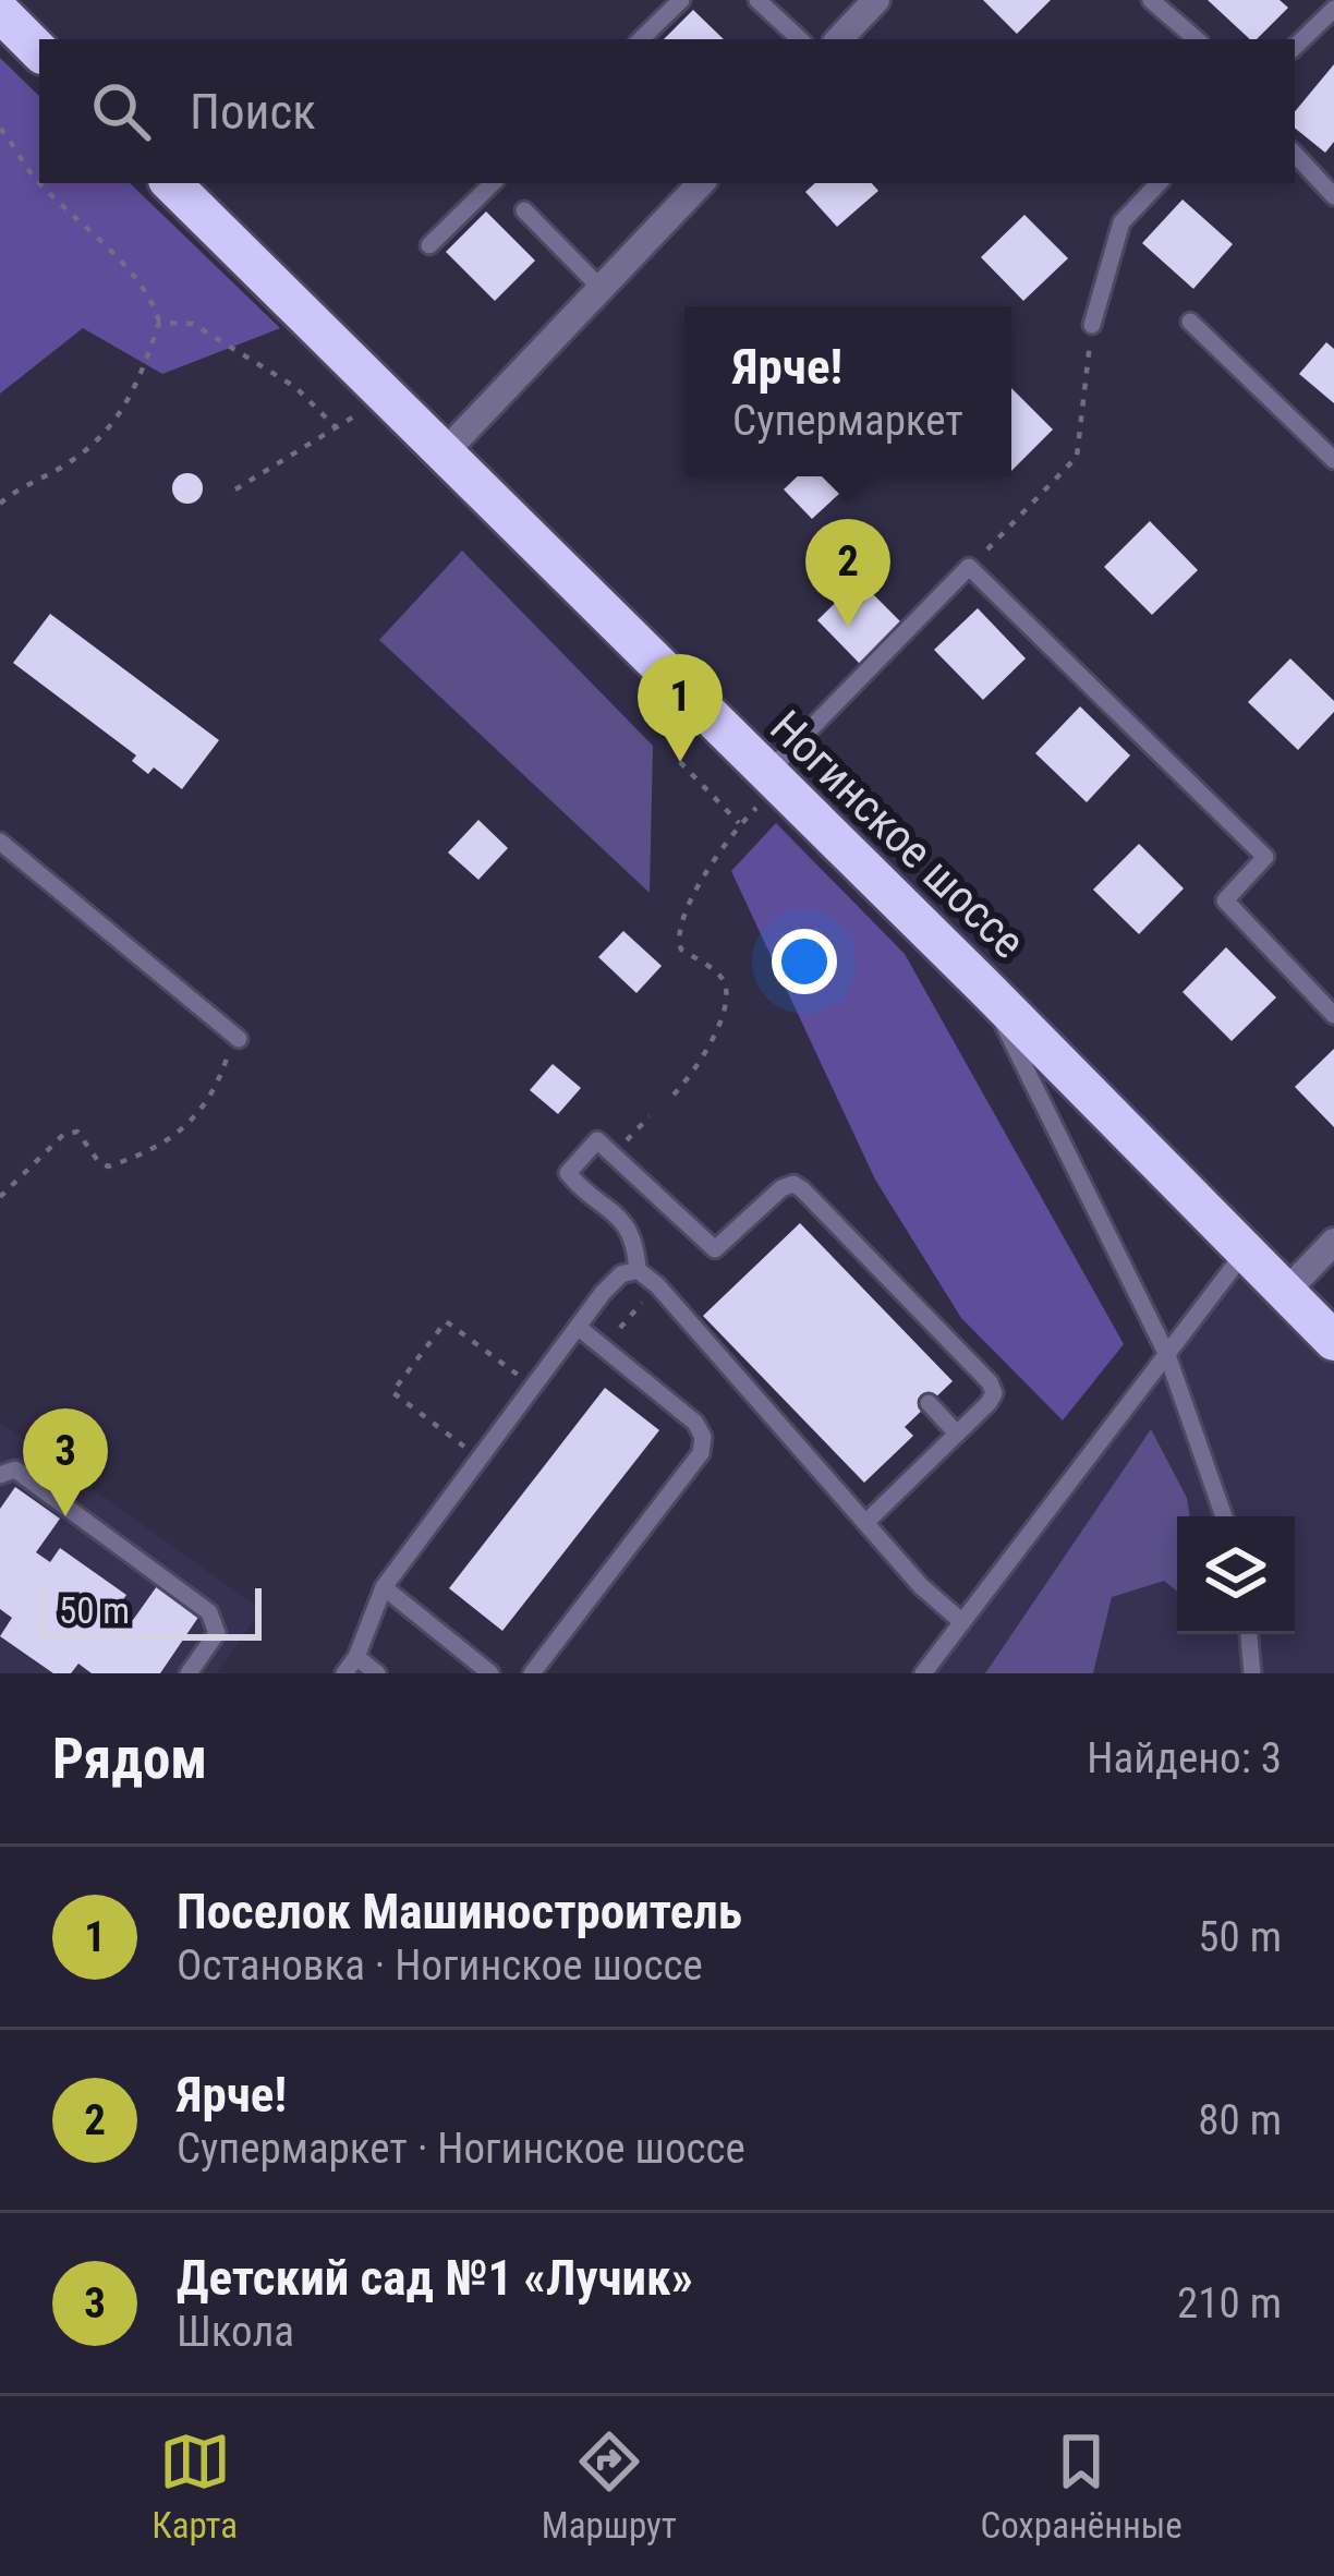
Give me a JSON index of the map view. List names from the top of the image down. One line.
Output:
{"streets":{"highway":["Ногинское шоссе"]},"scale_bar":"50 m","page":{"search":"Поиск","popup":["Ярче!","Супермаркет"],"pins":["2","1","3"],"scale":"50 m","heading":["Рядом","Найдено: 3"],"list":[{"mark":"1","name":"Поселок Машиностроитель","note":"Остановка · Ногинское шоссе","value":"50 m"},{"mark":"2","name":"Ярче!","note":"Супермаркет · Ногинское шоссе","value":"80 m"},{"mark":"3","name":"Детский сад №1 «Лучик»","note":"Школа","value":"210 m"}],"nav":["Карта","Маршрут","Сохранённые"]}}
